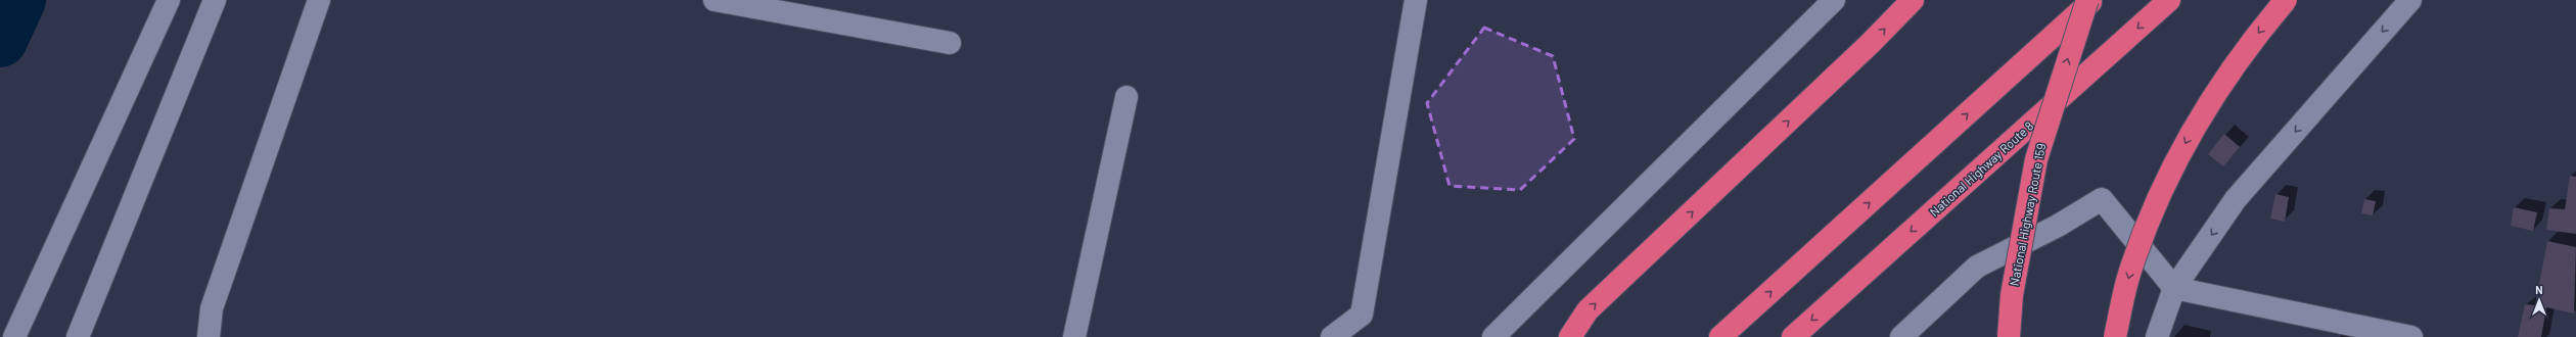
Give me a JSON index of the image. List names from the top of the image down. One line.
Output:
{"streets":{"highway":["National Highway Route 8","National Highway Route 159"]},"north":"top"}
